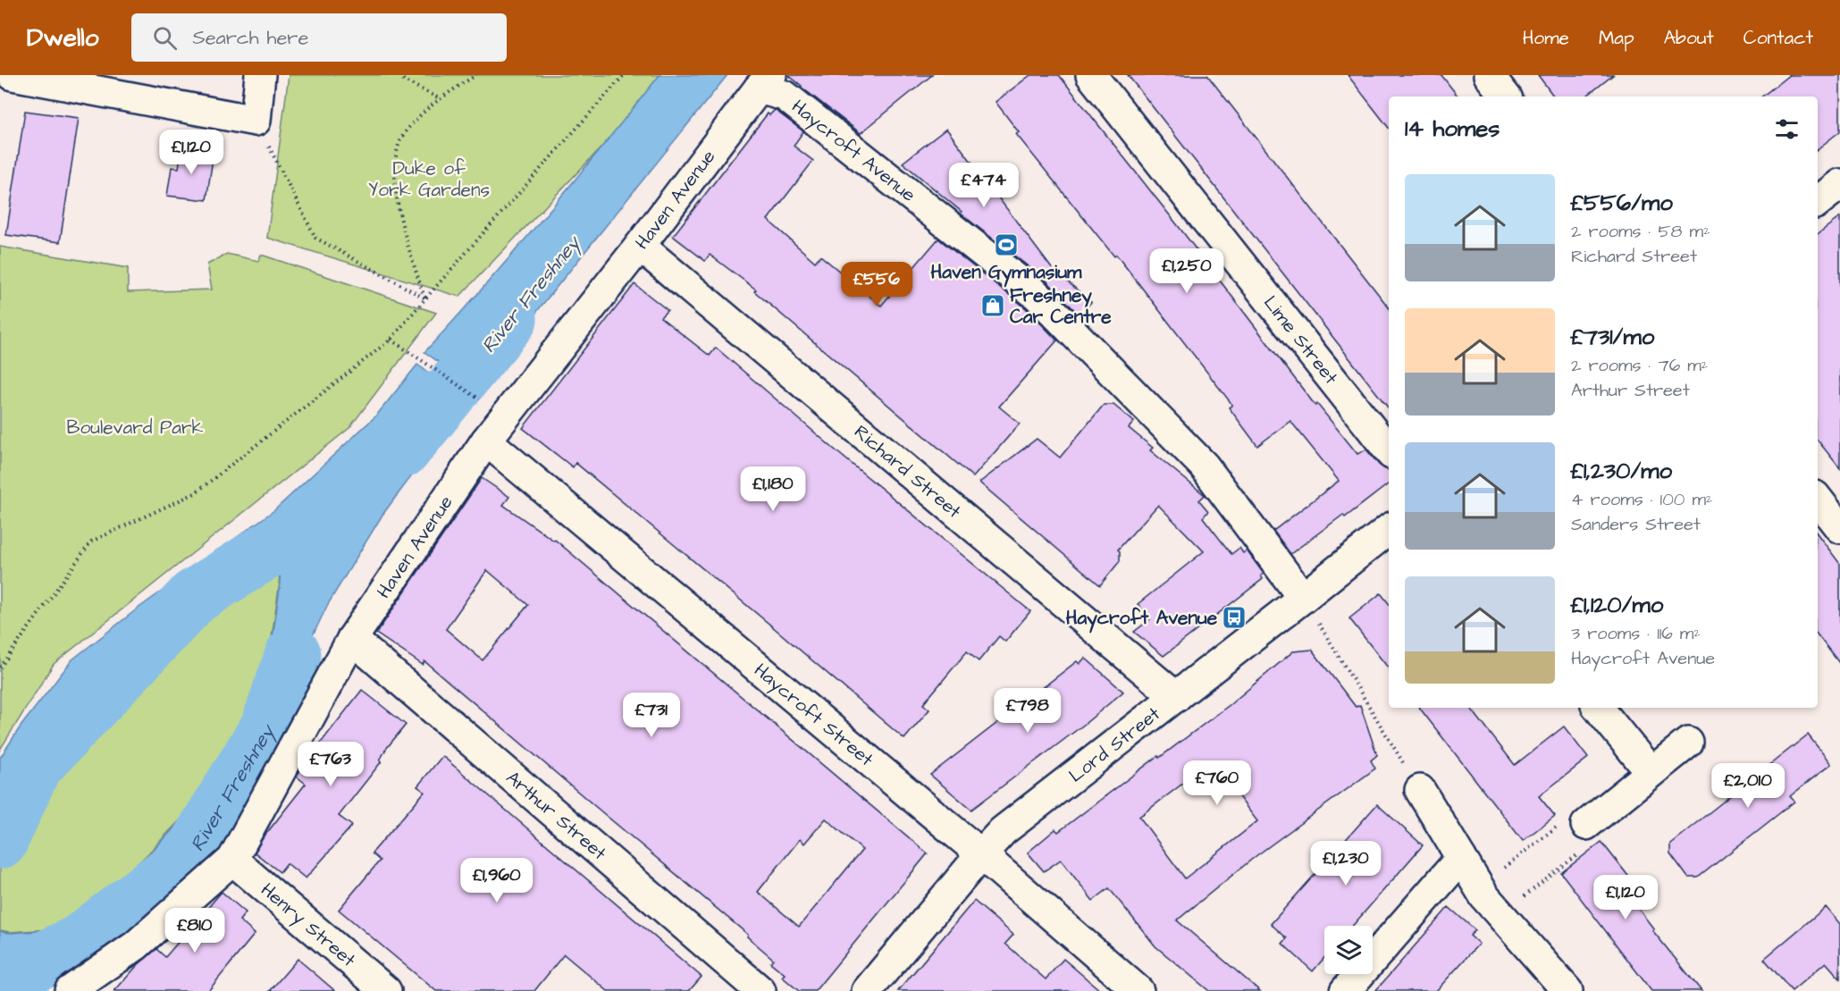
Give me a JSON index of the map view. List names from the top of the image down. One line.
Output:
{"streets":{"street":["Haycroft Avenue","Haven Avenue","Lime Street","Richard Street","Haycroft Street","Lord Street","Arthur Street","Henry Street"]},"crossings":[["Haycroft Avenue","Haven Avenue"],["Haycroft Avenue","Lord Street"],["Haven Avenue","Richard Street"],["Haven Avenue","Haycroft Street"],["Haven Avenue","Arthur Street"],["Haven Avenue","Henry Street"],["Richard Street","Lord Street"],["Haycroft Street","Lord Street"]],"water":["River Freshney"],"parks":["Duke of York Gardens","Boulevard Park"],"places":{"sports":["Haven Gymnasium"],"shop":["Freshney Car Centre"],"bus stop":["Haycroft Avenue"]},"page":{"header":"Dwello","search":"Search here","nav":["Home","Map","About","Contact"],"heading":"14 homes","price":["£1,120","£474","£1,250","£556","£1,180","£798","£731","£763","£760","£2,010","£1,230","£1,960","£1,120","£810"],"list":[{"name":"£556/mo","note":"2 rooms · 58 m² · Richard Street"},{"name":"£731/mo","note":"2 rooms · 76 m² · Arthur Street"},{"name":"£1,230/mo","note":"4 rooms · 100 m² · Sanders Street"},{"name":"£1,120/mo","note":"3 rooms · 116 m² · Haycroft Avenue"}]}}
